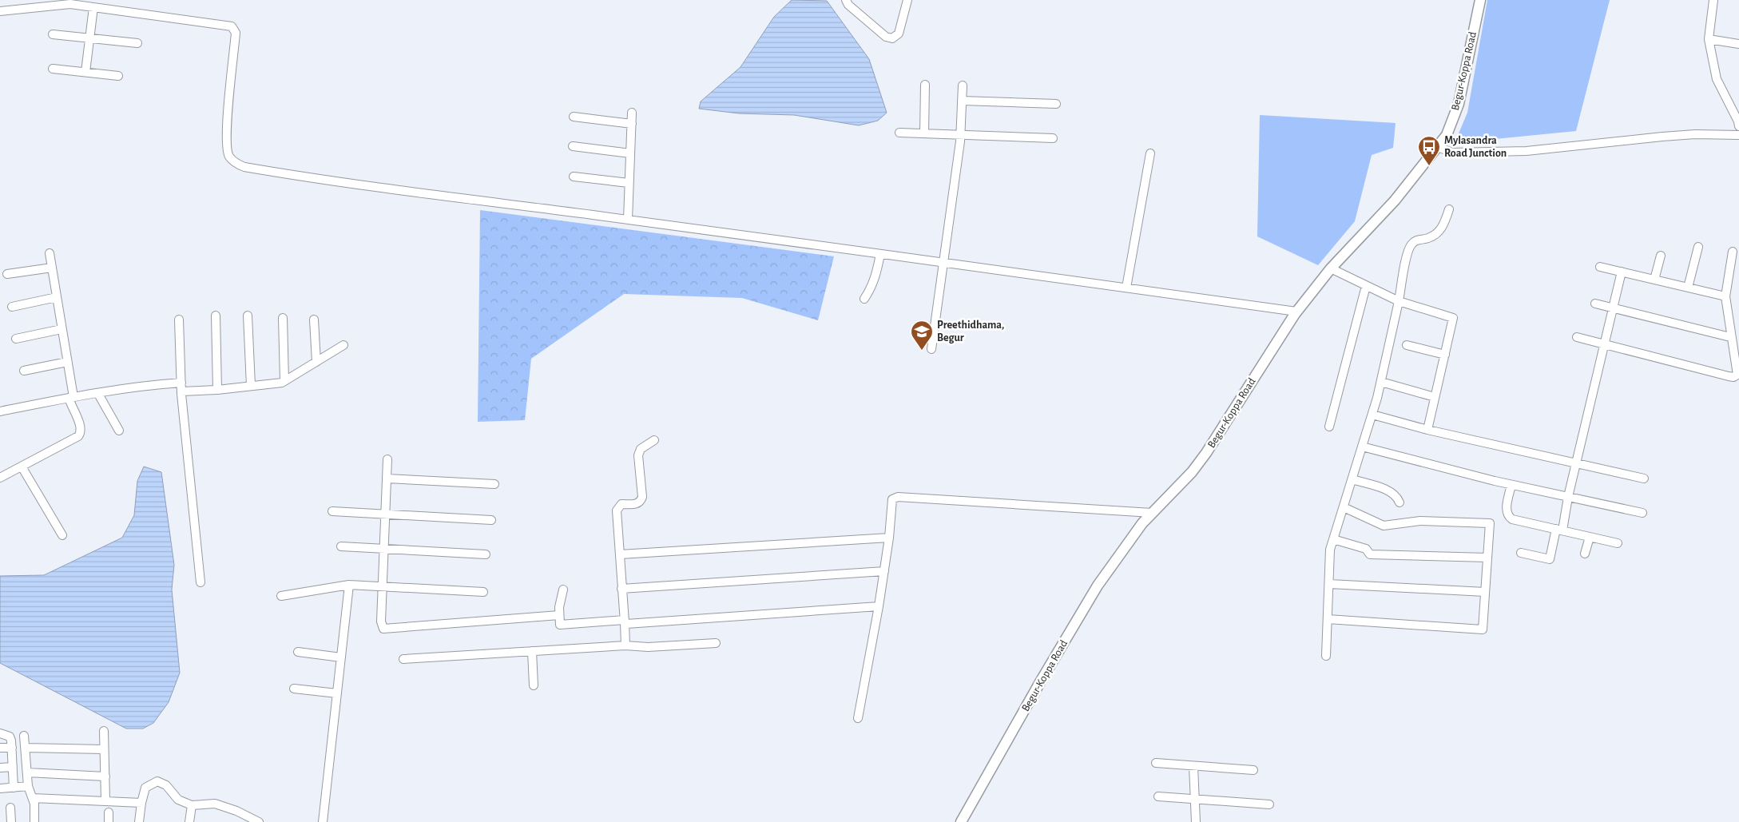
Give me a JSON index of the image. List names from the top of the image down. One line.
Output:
{"streets":{"main road":["Begur-Koppa Road"]},"places":{"bus stop":["Mylasandra Road Junction"],"school or university":["Preethidhama, Begur"]}}
